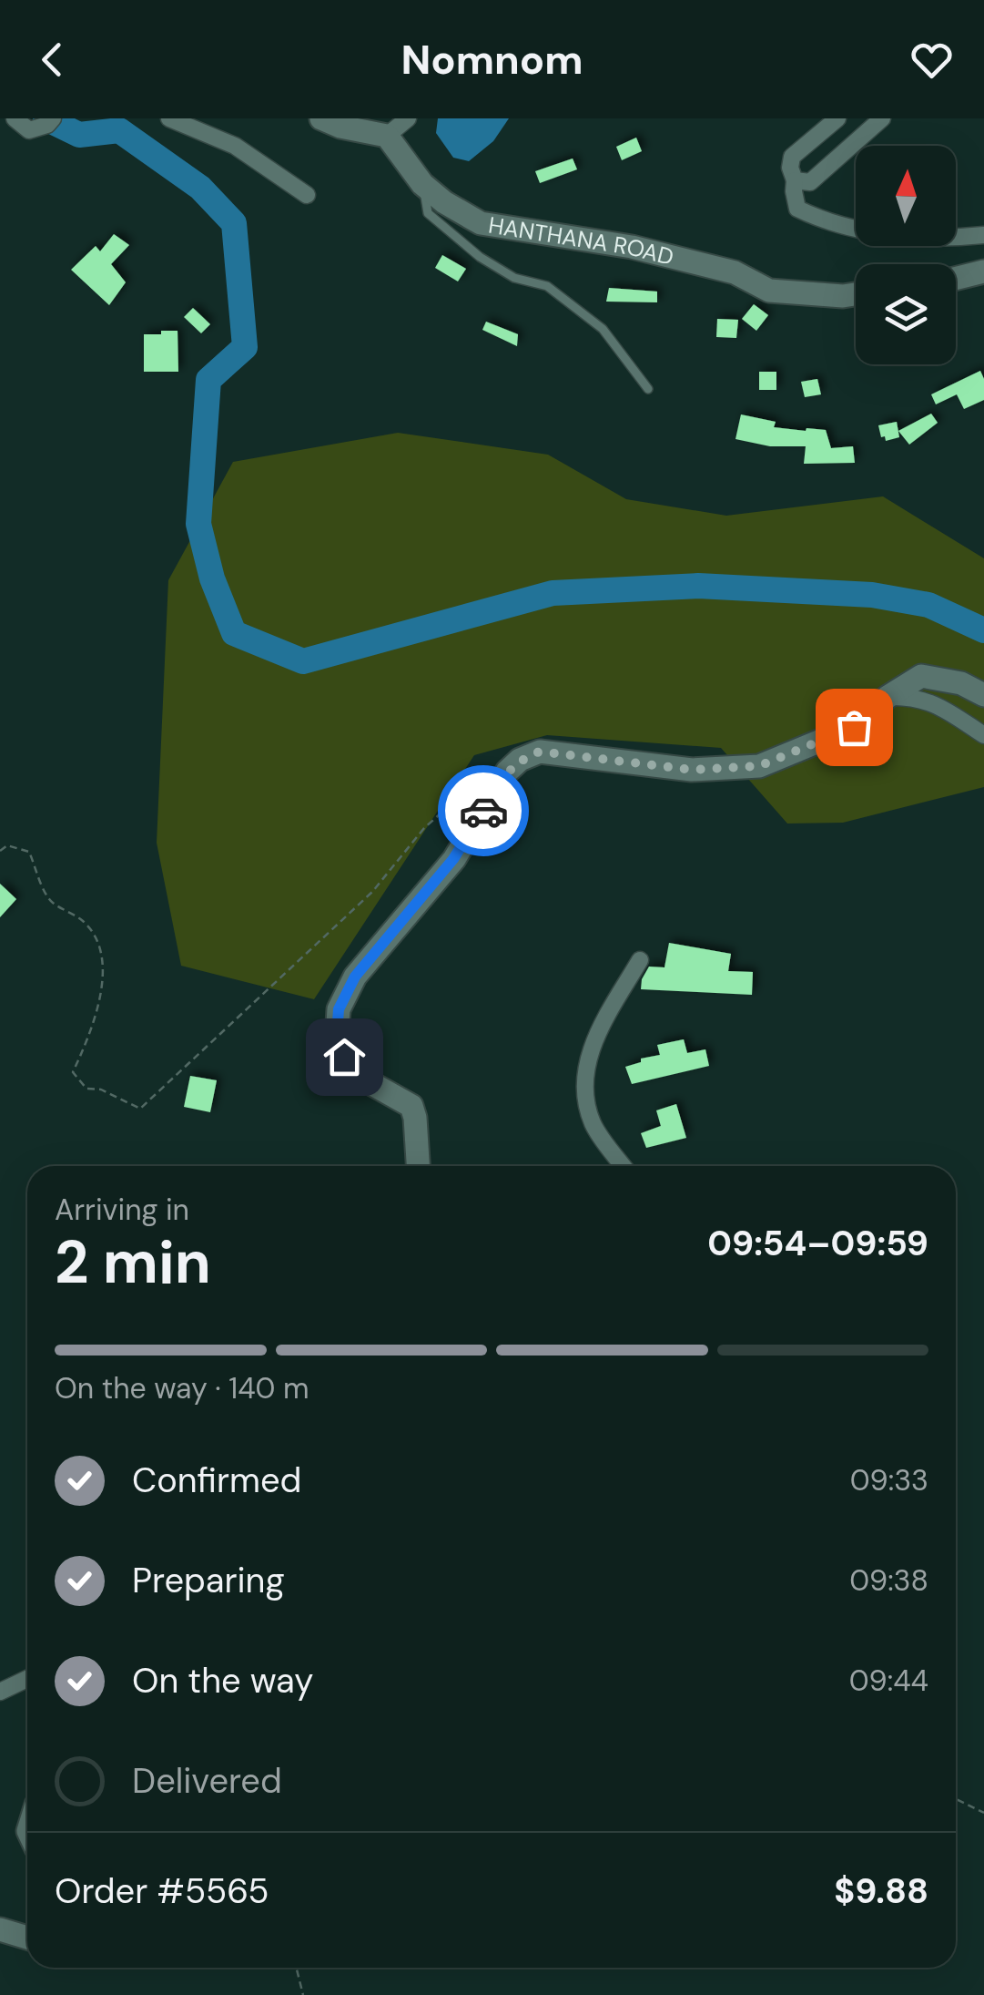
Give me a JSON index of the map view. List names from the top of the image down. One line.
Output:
{"streets":{"street":["HANTHANA ROAD"]},"north":"top","page":{"header":"Nomnom","heading":["2 min","Arriving in","09:54–09:59"],"panel":["Order #5565","$9.88"],"bar":"On the way · 140 m","list":[["Confirmed","09:33"],["Preparing","09:38"],["On the way","09:44"],"Delivered"]}}
